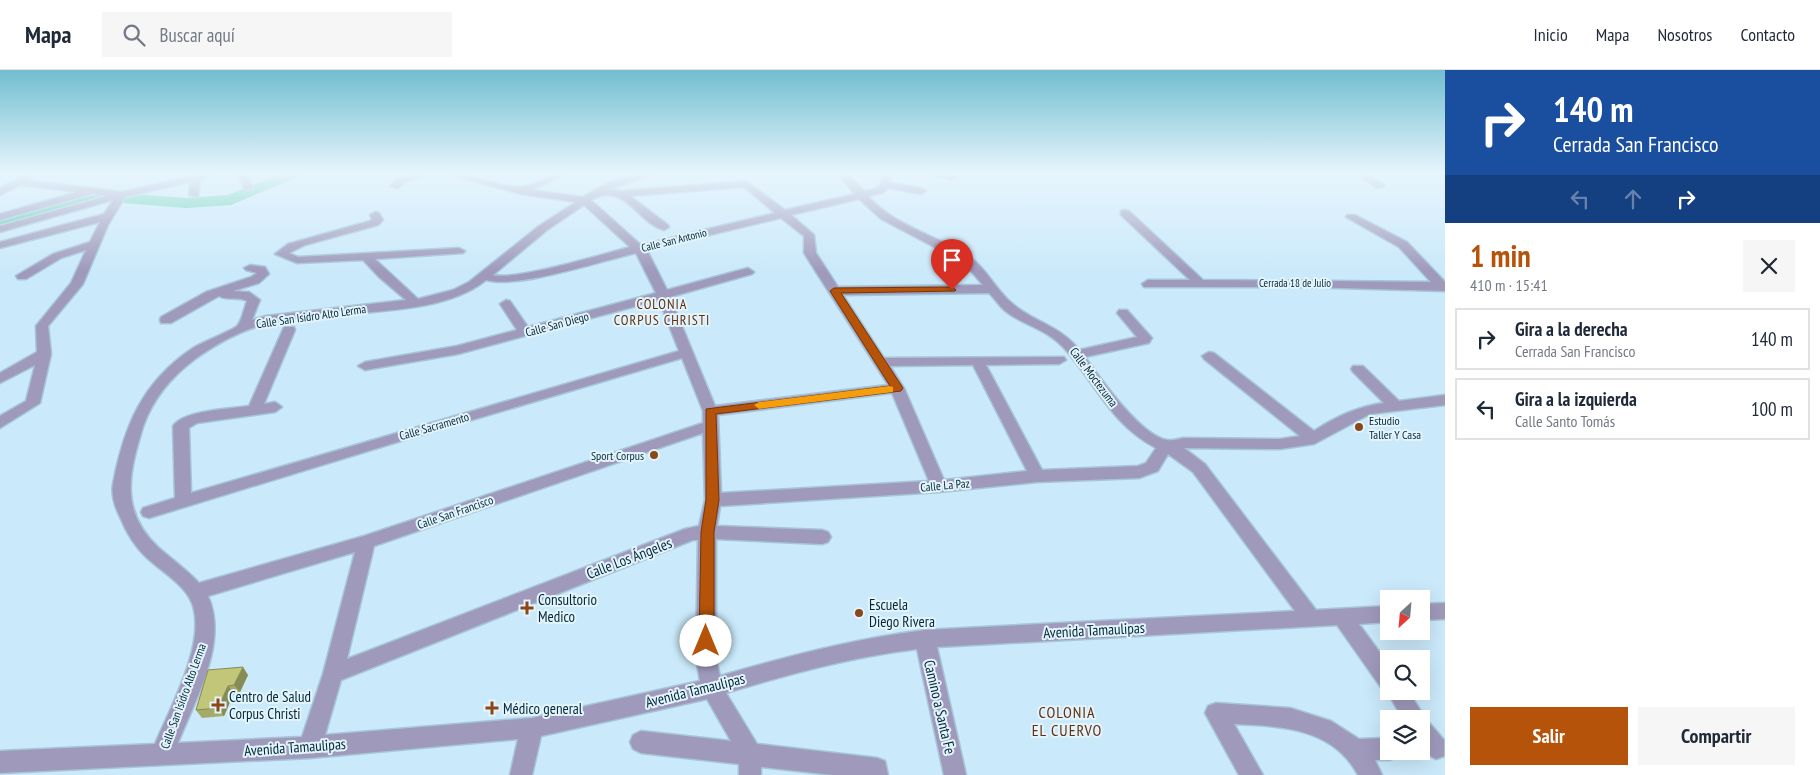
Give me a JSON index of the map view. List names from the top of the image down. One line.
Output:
{"streets":{"street":["Calle San Antonio","Cerrada 18 de Julio","Calle San Isidro Alto Lerma","Calle San Diego","Calle Moctezuma","Calle Sacramento","Calle La Paz","Calle San Francisco","Calle Los Ángeles","Avenida Tamaulipas","Camino a Santa Fe"]},"crossings":[["Calle San Antonio","Calle San Isidro Alto Lerma"],["Calle San Isidro Alto Lerma","Calle San Francisco"],["Calle San Isidro Alto Lerma","Avenida Tamaulipas"],["Calle Moctezuma","Calle La Paz"],["Calle Moctezuma","Avenida Tamaulipas"],["Avenida Tamaulipas","Camino a Santa Fe"]],"districts":["COLONIA CORPUS CHRISTI","COLONIA EL CUERVO"],"places":{"other":["Estudio Taller Y Casa","Sport Corpus","Escuela Diego Rivera"],"health":["Consultorio Medico","Centro de Salud Corpus Christi","Médico general"]},"north":"bottom left","page":{"header":"Mapa","search":"Buscar aquí","nav":["Inicio","Mapa","Nosotros","Contacto"],"turn":["140 m","Cerrada San Francisco"],"heading":["1 min","410 m · 15:41"],"list":[{"name":"Gira a la derecha","note":"Cerrada San Francisco","value":"140 m"},{"name":"Gira a la izquierda","note":"Calle Santo Tomás","value":"100 m"}],"buttons":["Salir","Compartir"]}}
